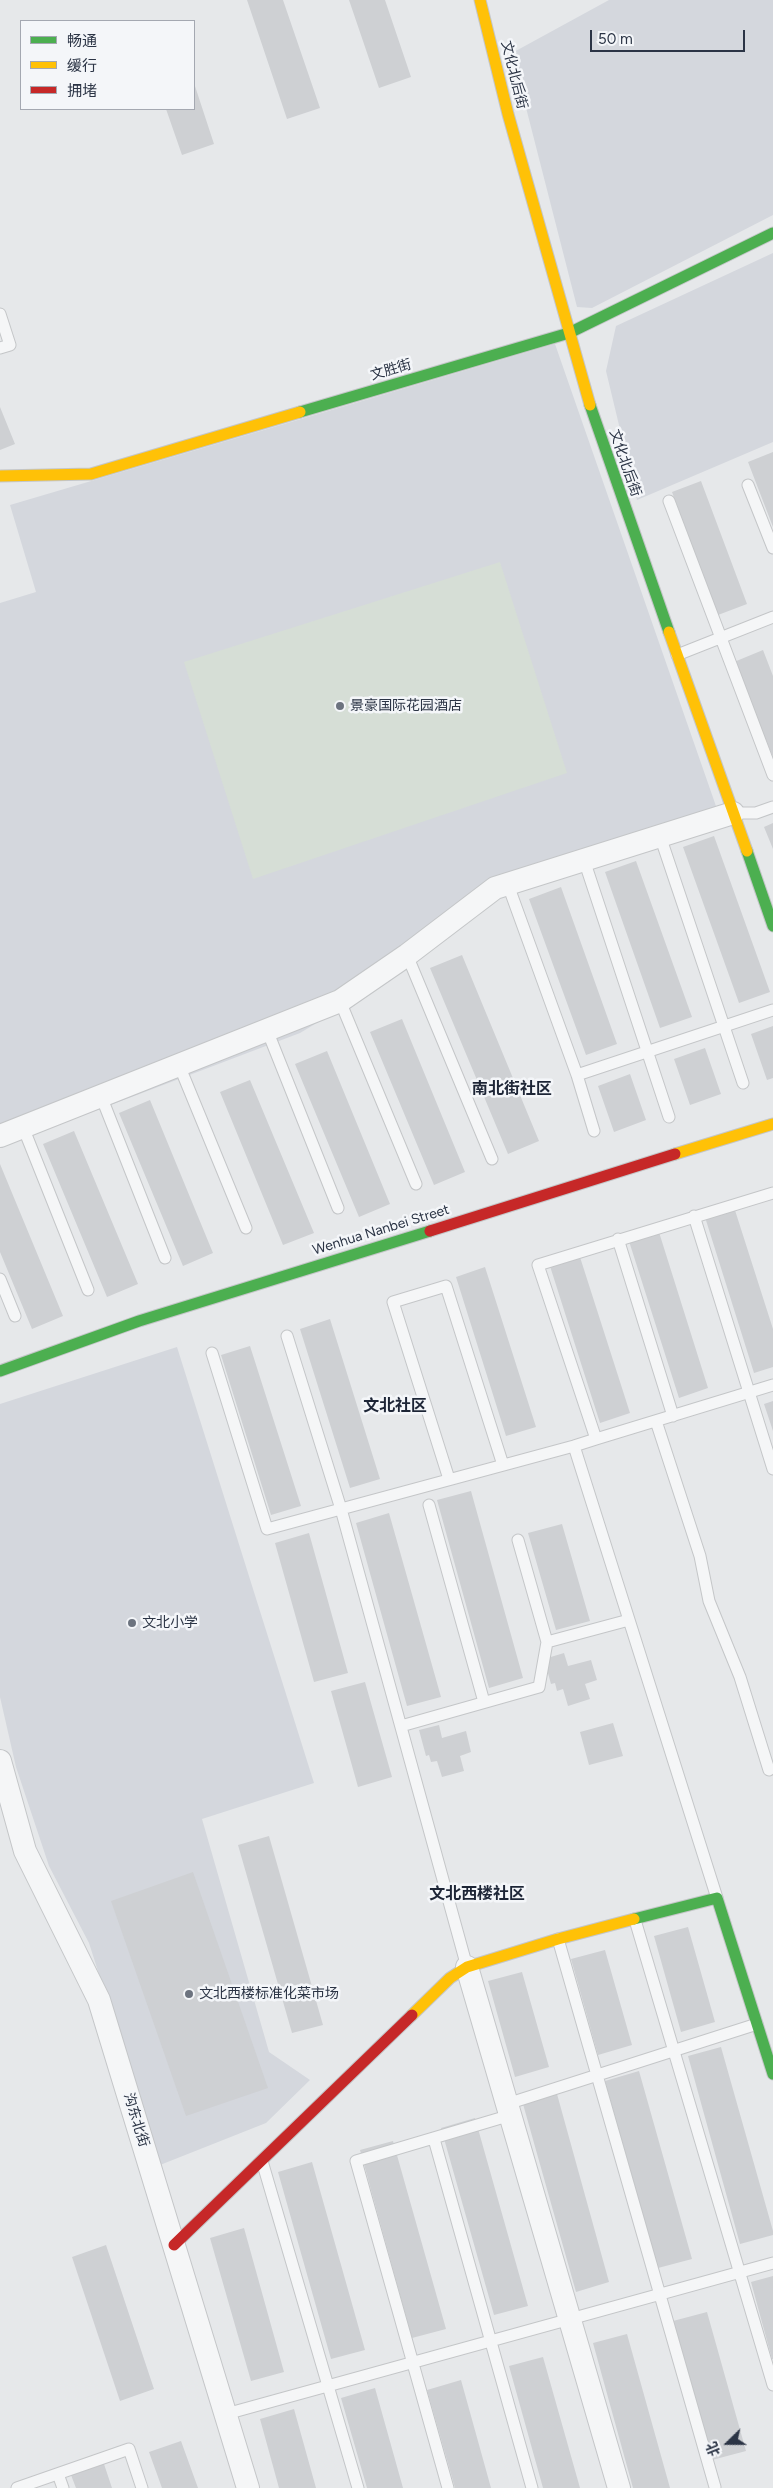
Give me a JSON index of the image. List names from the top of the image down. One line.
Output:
{"streets":{"street":["文化北后街","文胜街","Wenhua Nanbei Street","沟东北街"]},"crossings":[["文化北后街","文胜街"]],"districts":["南北街社区","文北社区","文北西楼社区"],"places":["景豪国际花园酒店","文北小学","文北西楼标准化菜市场"],"legend":["畅通","缓行","拥堵"],"scale_bar":"50 m","north":"left"}
